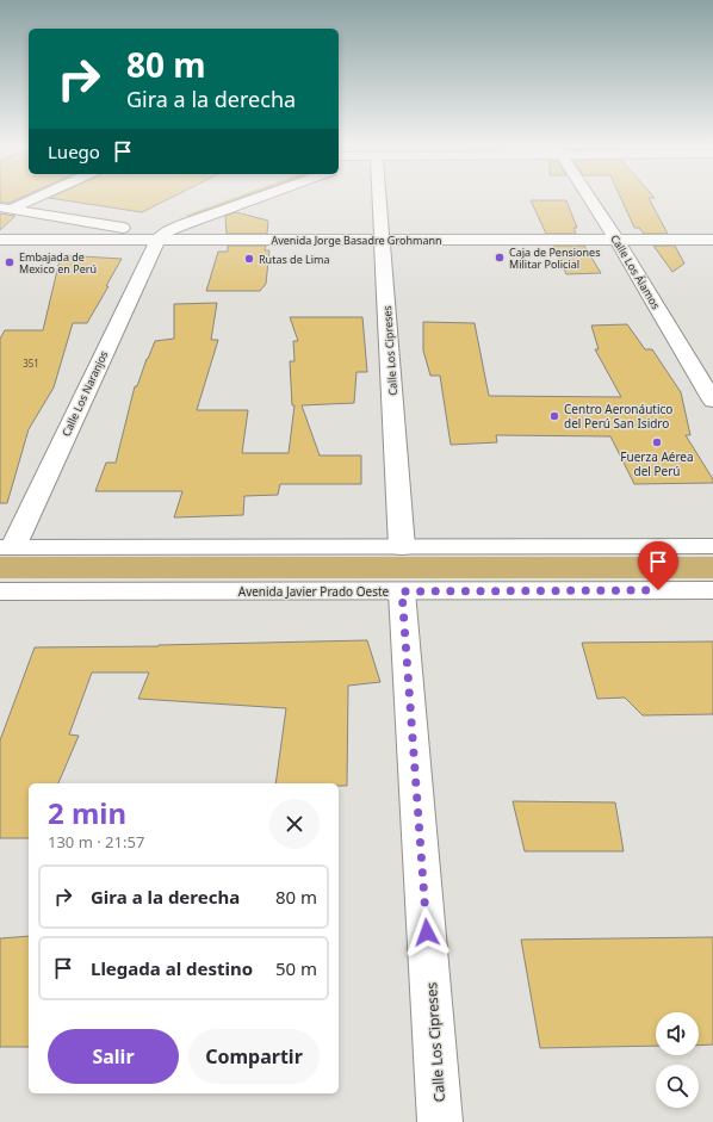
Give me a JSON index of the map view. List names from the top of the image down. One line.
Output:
{"streets":{"street":["Avenida Jorge Basadre Grohmann","Calle Los Álamos","Calle Los Cipreses","Calle Los Naranjos","Avenida Javier Prado Oeste"]},"crossings":[["Avenida Jorge Basadre Grohmann","Calle Los Álamos"],["Avenida Jorge Basadre Grohmann","Calle Los Cipreses"],["Avenida Jorge Basadre Grohmann","Calle Los Naranjos"],["Calle Los Cipreses","Avenida Javier Prado Oeste"]],"places":["Caja de Pensiones Militar Policial","Rutas de Lima","Embajada de Mexico en Perú","Centro Aeronáutico del Perú San Isidro","Fuerza Aérea del Perú"],"house_numbers":["351"],"page":{"turn":["80 m","Gira a la derecha"],"then":"Luego","heading":["2 min","130 m · 21:57"],"list":[{"name":"Gira a la derecha","value":"80 m"},{"name":"Llegada al destino","value":"50 m"}],"buttons":["Salir","Compartir"]}}
